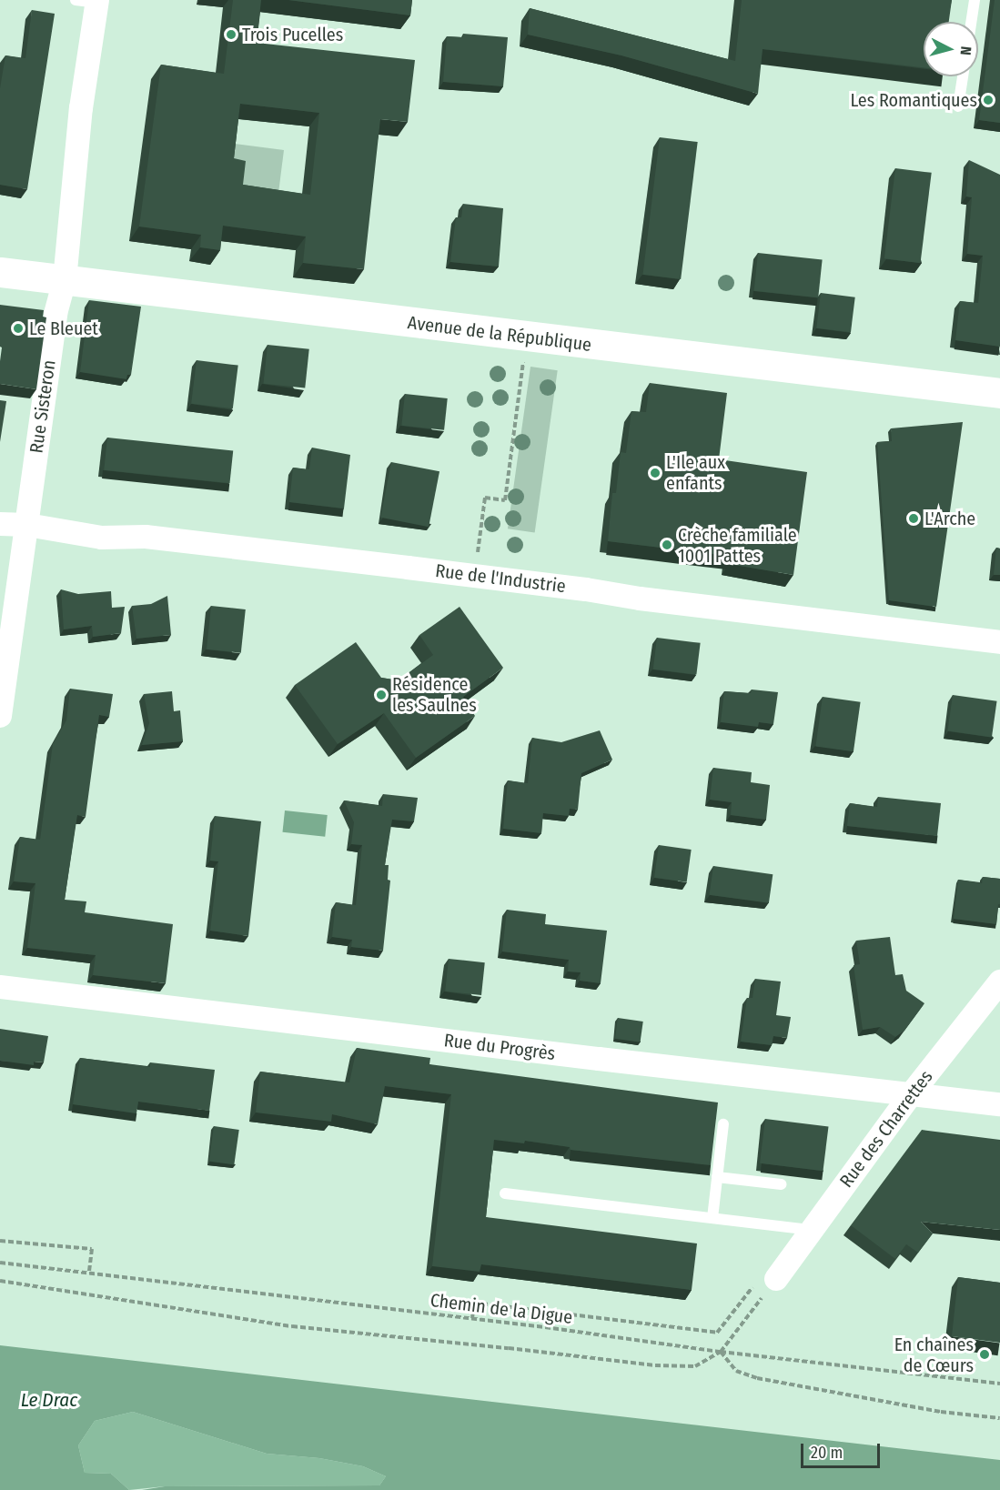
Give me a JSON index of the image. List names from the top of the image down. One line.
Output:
{"streets":{"street":["Avenue de la République","Rue Sisteron","Rue de l'Industrie","Rue du Progrès","Rue des Charrettes"],"path":["Chemin de la Digue"]},"crossings":[["Avenue de la République","Rue Sisteron"],["Rue Sisteron","Rue de l'Industrie"],["Rue du Progrès","Rue des Charrettes"]],"water":["Le Drac"],"places":["Trois Pucelles","Les Romantiques","Le Bleuet","L'Ile aux enfants","L'Arche","Crèche familiale 1001 Pattes","Résidence les Saulnes","En chaînes de Cœurs"],"scale_bar":"20 m","north":"right"}
